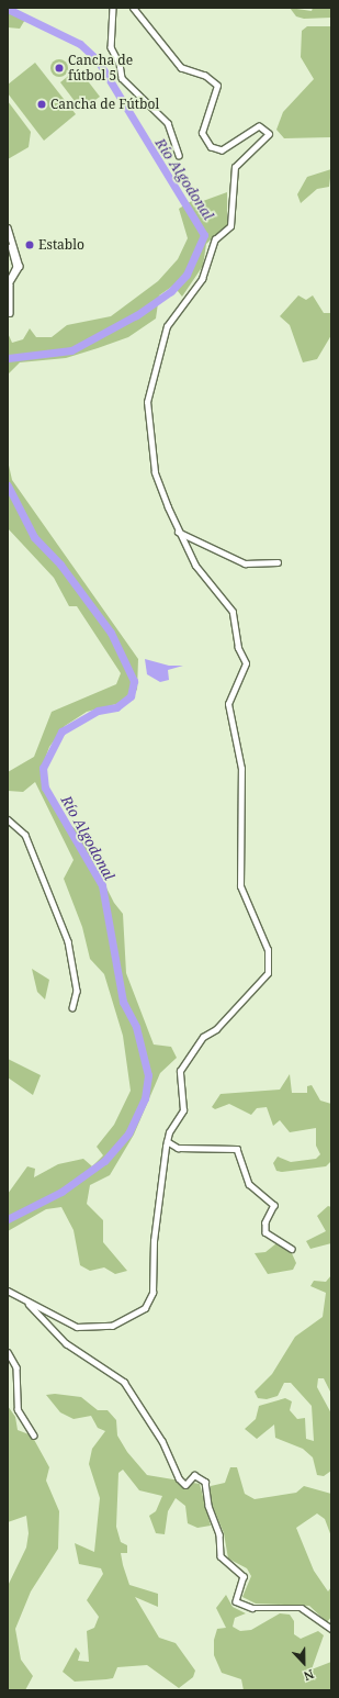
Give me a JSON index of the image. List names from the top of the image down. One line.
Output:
{"water":["Río Algodonal"],"places":["Cancha de fútbol 5","Cancha de Fútbol","Establo"],"north":"bottom"}
